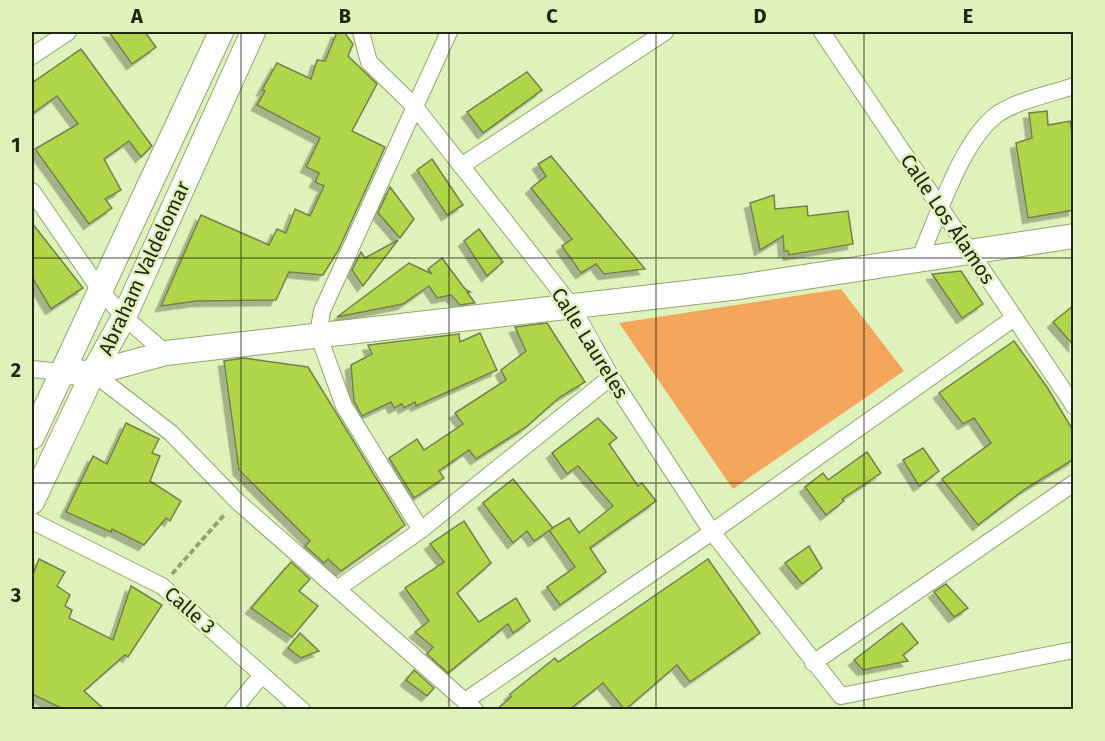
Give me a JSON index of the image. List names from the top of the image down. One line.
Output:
{"streets":{"street":["Calle Los Álamos","Abraham Valdelomar","Calle Laureles","Calle 3"]},"grid":{"columns":["A","B","C","D","E"],"rows":["1","2","3"]}}
